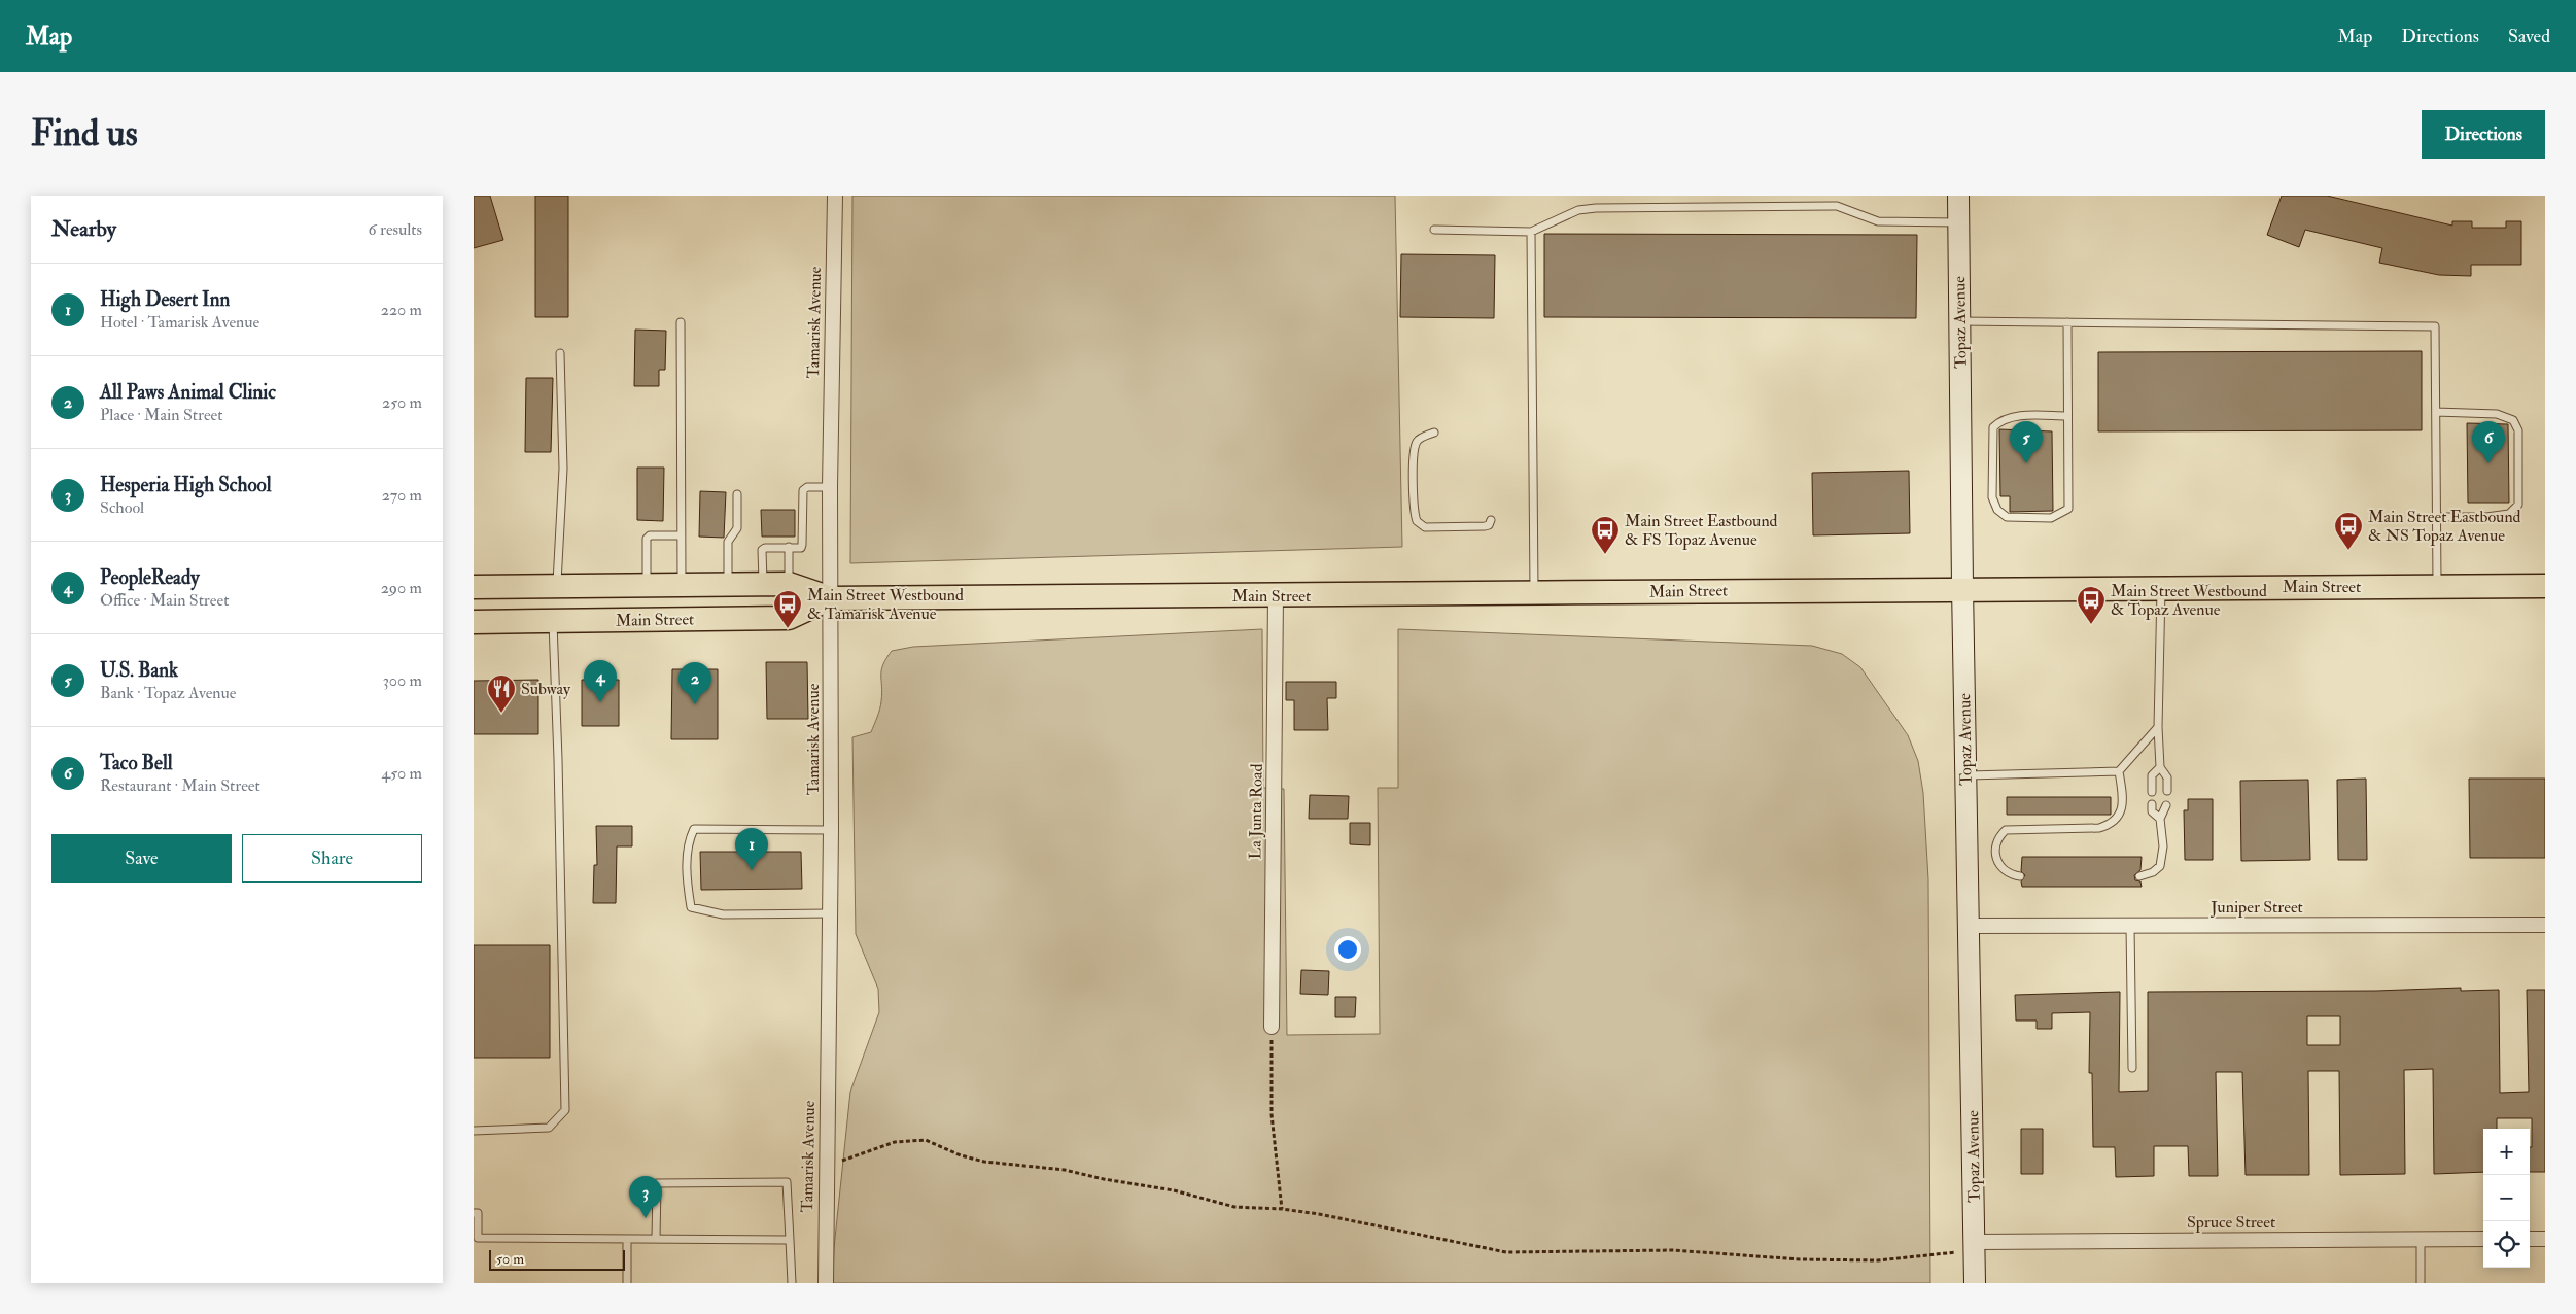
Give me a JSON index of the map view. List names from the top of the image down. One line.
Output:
{"streets":{"main road":["Main Street"],"street":["Tamarisk Avenue","Topaz Avenue","La Junta Road","Juniper Street","Spruce Street"]},"crossings":[["Tamarisk Avenue","Main Street"],["Topaz Avenue","Main Street"],["Topaz Avenue","Juniper Street"],["Topaz Avenue","Spruce Street"],["Main Street","La Junta Road"]],"places":{"bus stop":["Main Street Eastbound & NS Topaz Avenue","Main Street Eastbound & FS Topaz Avenue","Main Street Westbound & Topaz Avenue","Main Street Westbound & Tamarisk Avenue"],"restaurant":["Subway"]},"scale_bar":"50 m","page":{"header":"Map","nav":["Map","Directions","Saved"],"buttons":["Directions",["Save","Share"]],"title":"Find us","heading":["Nearby","6 results"],"list":[{"mark":"1","name":"High Desert Inn","note":"Hotel · Tamarisk Avenue","value":"220 m"},{"mark":"2","name":"All Paws Animal Clinic","note":"Place · Main Street","value":"250 m"},{"mark":"3","name":"Hesperia High School","note":"School","value":"270 m"},{"mark":"4","name":"PeopleReady","note":"Office · Main Street","value":"290 m"},{"mark":"5","name":"U.S. Bank","note":"Bank · Topaz Avenue","value":"300 m"},{"mark":"6","name":"Taco Bell","note":"Restaurant · Main Street","value":"450 m"}],"pins":["5","6","4","2","1","3"],"map_buttons":["+","−"],"scale":"50 m"}}
